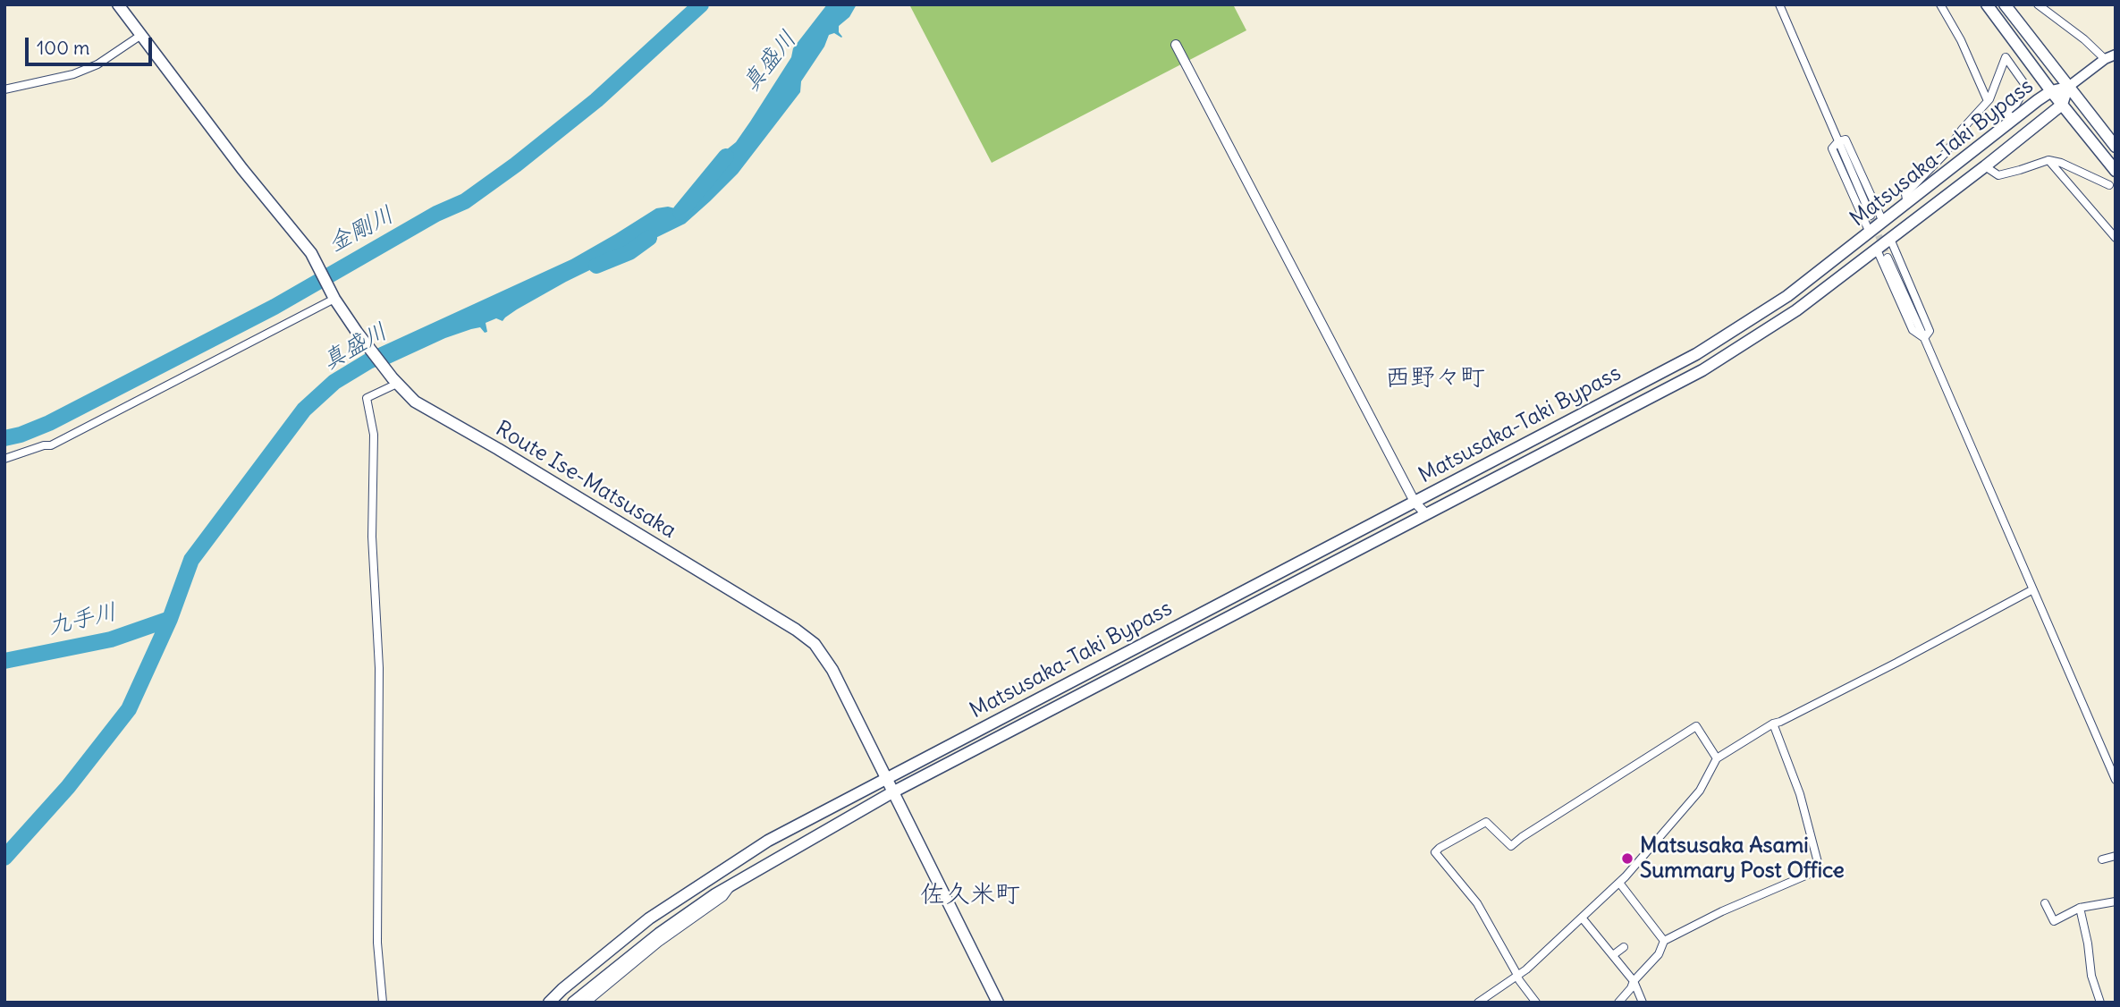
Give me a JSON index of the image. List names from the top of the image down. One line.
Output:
{"streets":{"main road":["Matsusaka-Taki Bypass","Route Ise-Matsusaka"]},"crossings":[["Matsusaka-Taki Bypass","Route Ise-Matsusaka"]],"districts":["西野々町","佐久米町"],"water":["真盛川","金剛川","九手川"],"places":["Matsusaka Asami Summary Post Office"],"scale_bar":"100 m"}
